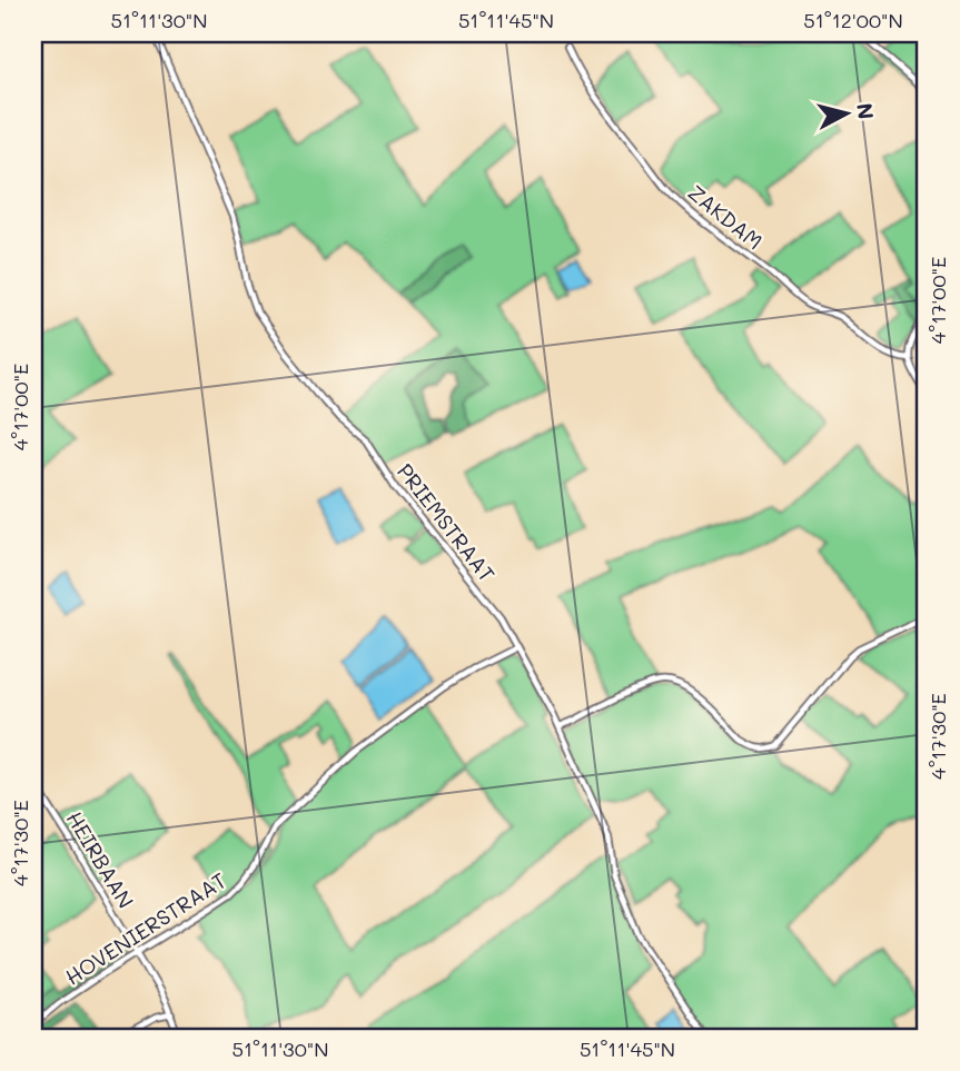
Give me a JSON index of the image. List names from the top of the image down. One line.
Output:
{"streets":{"street":["ZAKDAM","PRIEMSTRAAT","HEIRBAAN","HOVENIERSTRAAT"]},"crossings":[["PRIEMSTRAAT","HOVENIERSTRAAT"],["HEIRBAAN","HOVENIERSTRAAT"]],"north":"right","coordinates":["51°11'30\"N","51°11'45\"N","51°12'00\"N","4°17'00\"E","4°17'30\"E"]}
